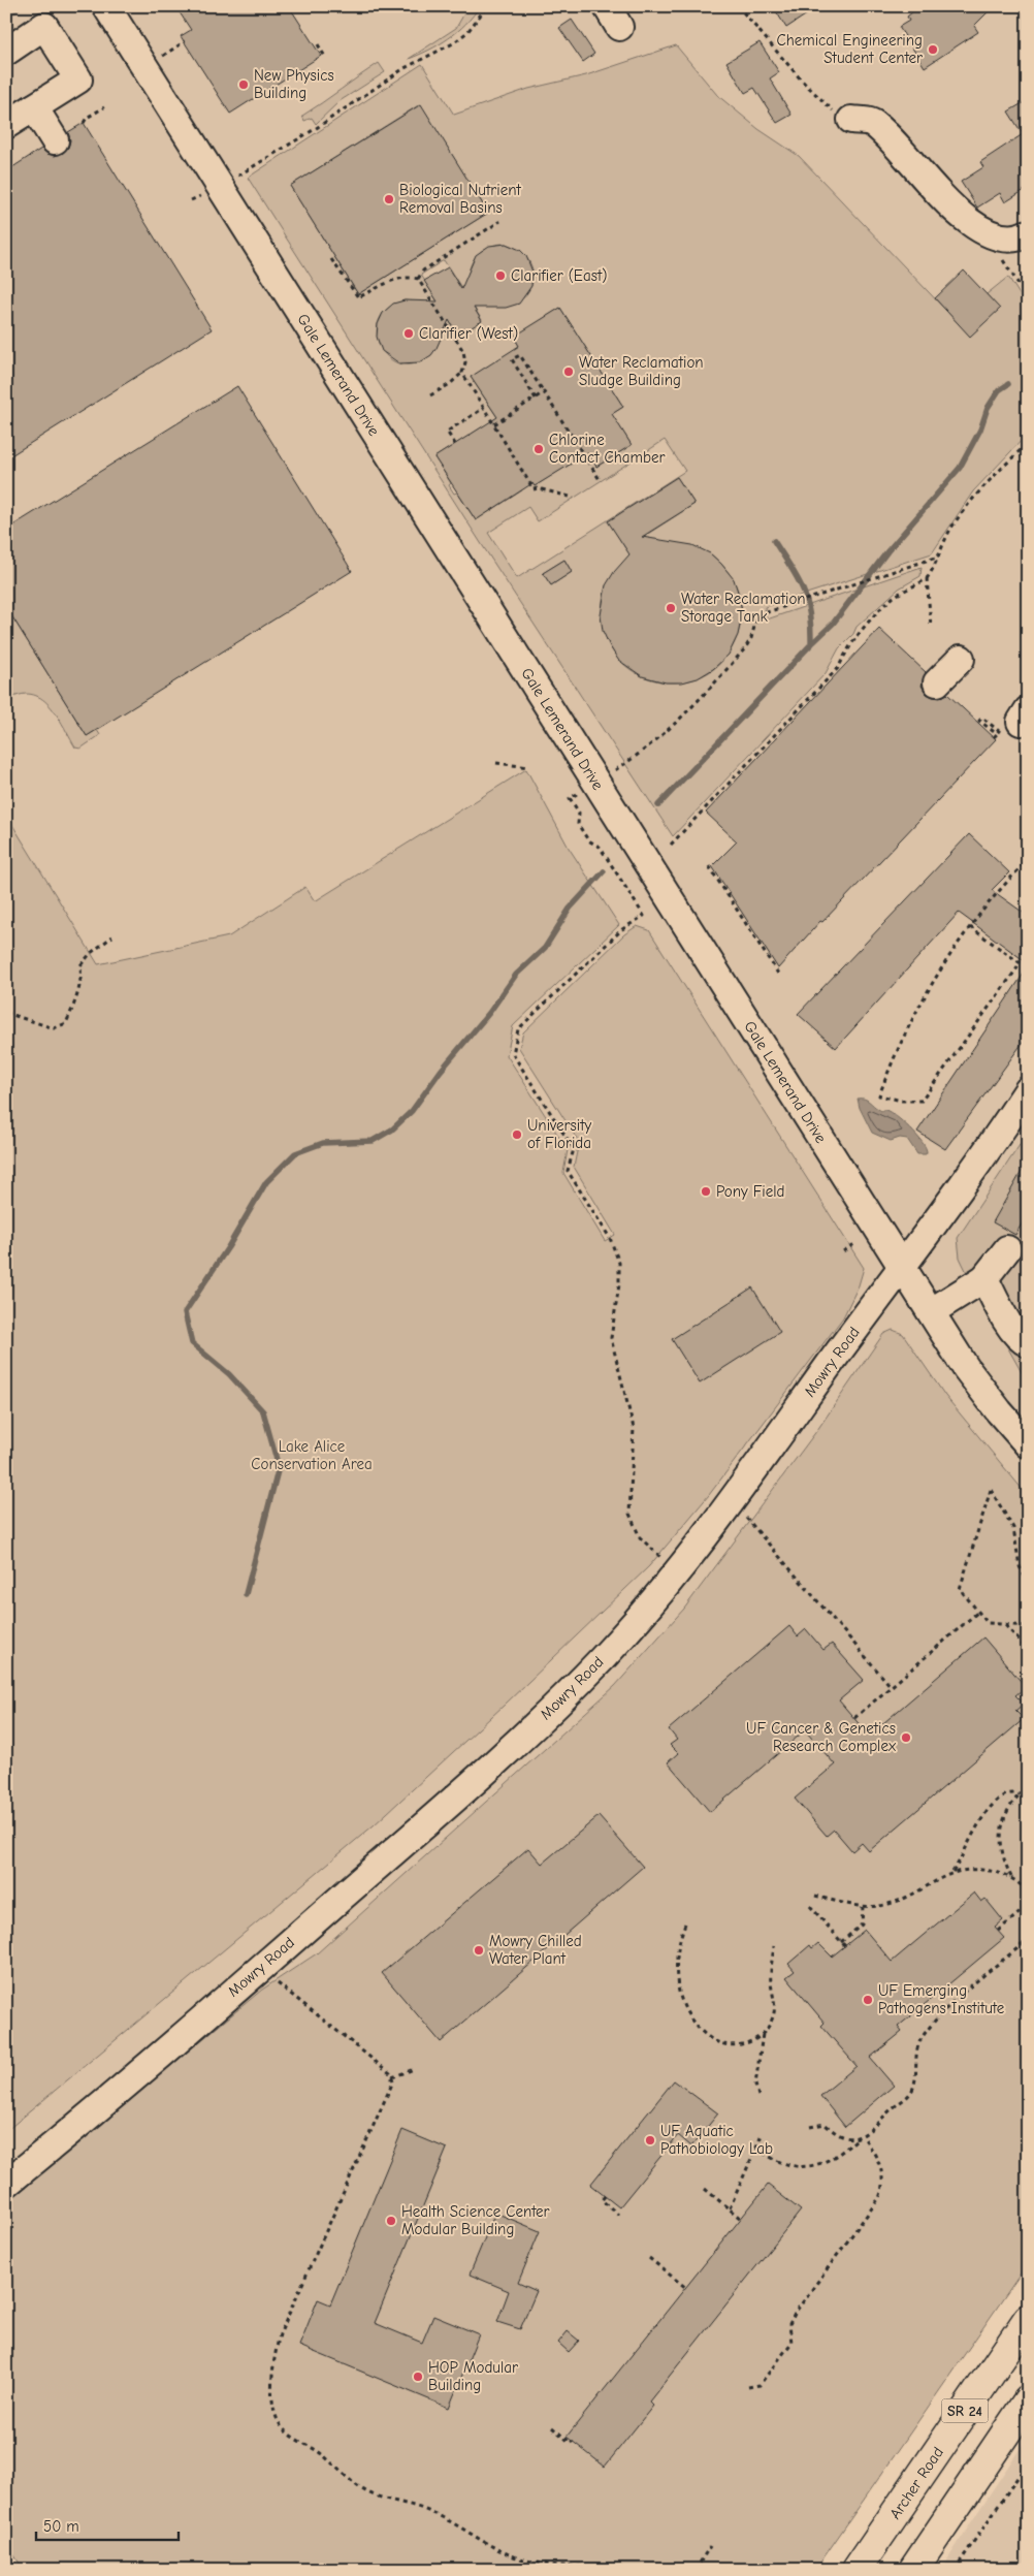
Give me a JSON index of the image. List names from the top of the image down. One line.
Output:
{"streets":{"main road":["SR 24","Archer Road"],"street":["Gale Lemerand Drive","Mowry Road"]},"crossings":[["Gale Lemerand Drive","Mowry Road"]],"parks":["Lake Alice Conservation Area"],"places":["Chemical Engineering Student Center","New Physics Building","Biological Nutrient Removal Basins","Clarifier (East)","Clarifier (West)","Water Reclamation Sludge Building","Chlorine Contact Chamber","Water Reclamation Storage Tank","University of Florida","Pony Field","UF Cancer & Genetics Research Complex","Mowry Chilled Water Plant","UF Emerging Pathogens Institute","UF Aquatic Pathobiology Lab","Health Science Center Modular Building","HOP Modular Building"],"scale_bar":"50 m"}
